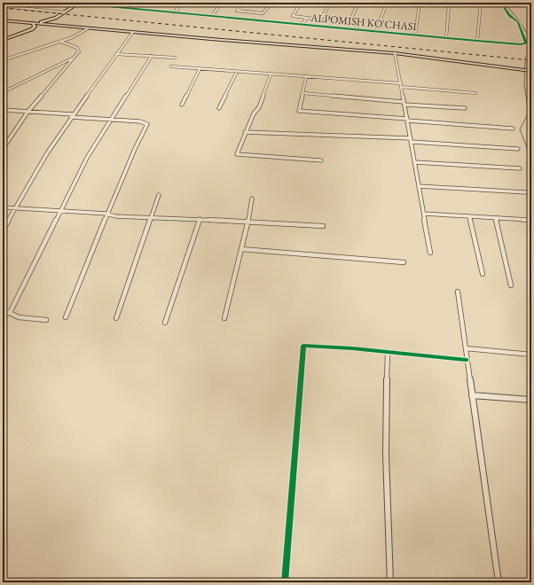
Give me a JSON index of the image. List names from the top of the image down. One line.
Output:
{"streets":{"street":["ALPOMISH KO'CHASI"]}}
